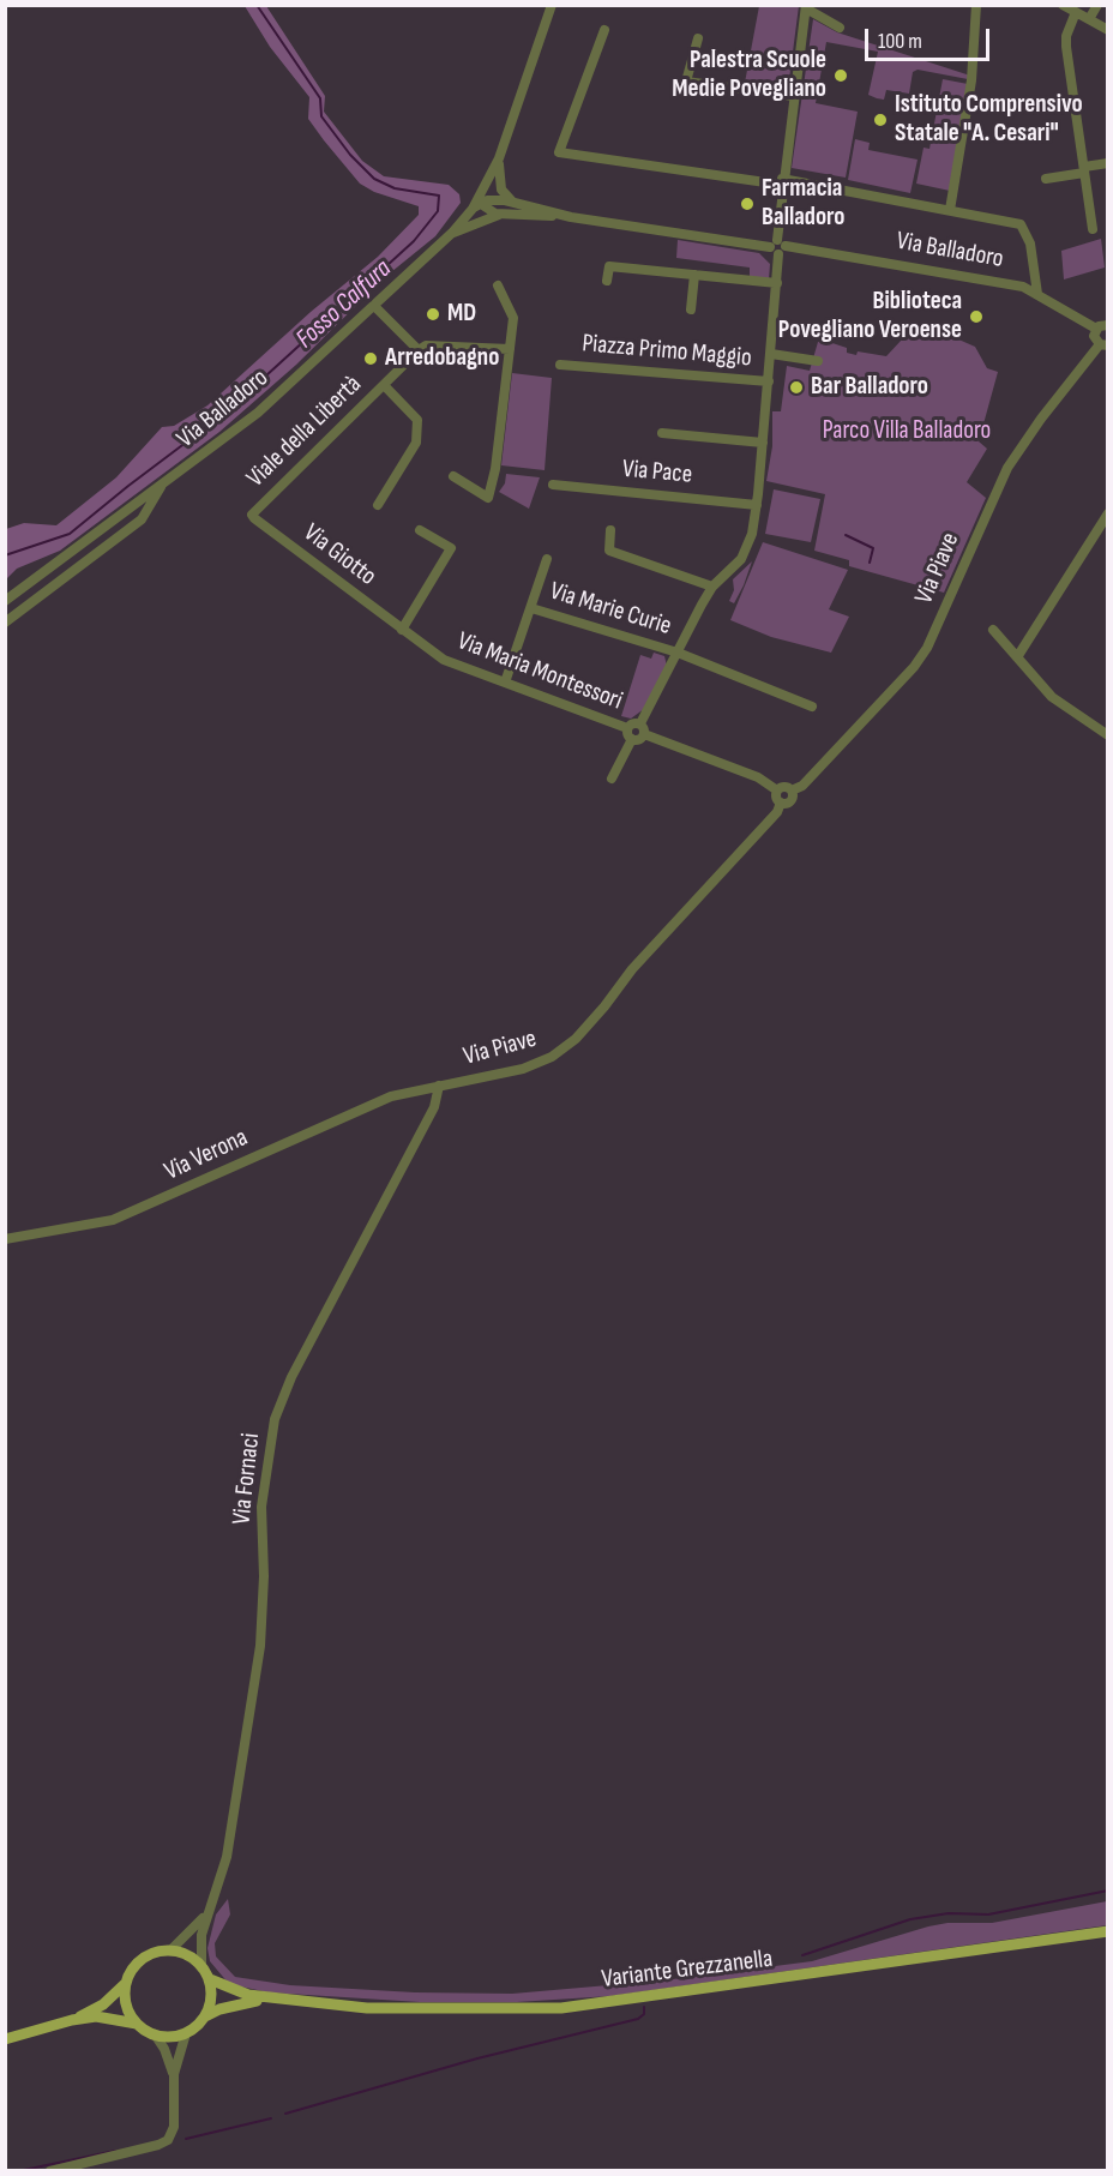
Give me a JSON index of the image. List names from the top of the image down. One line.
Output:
{"streets":{"main road":["Variante Grezzanella"],"street":["Via Balladoro","Piazza Primo Maggio","Viale della Libertà","Via Pace","Via Giotto","Via Piave","Via Marie Curie","Via Maria Montessori","Via Verona","Via Fornaci"]},"crossings":[["Viale della Libertà","Via Giotto"],["Via Giotto","Via Maria Montessori"],["Via Piave","Via Maria Montessori"],["Via Piave","Via Verona"],["Via Piave","Via Fornaci"]],"water":["Fosso Calfura"],"parks":["Parco Villa Balladoro"],"places":["Palestra Scuole Medie Povegliano","Istituto Comprensivo Statale \"A. Cesari\"","Farmacia Balladoro","MD","Biblioteca Povegliano Veroense","Arredobagno","Bar Balladoro"],"scale_bar":"100 m"}
